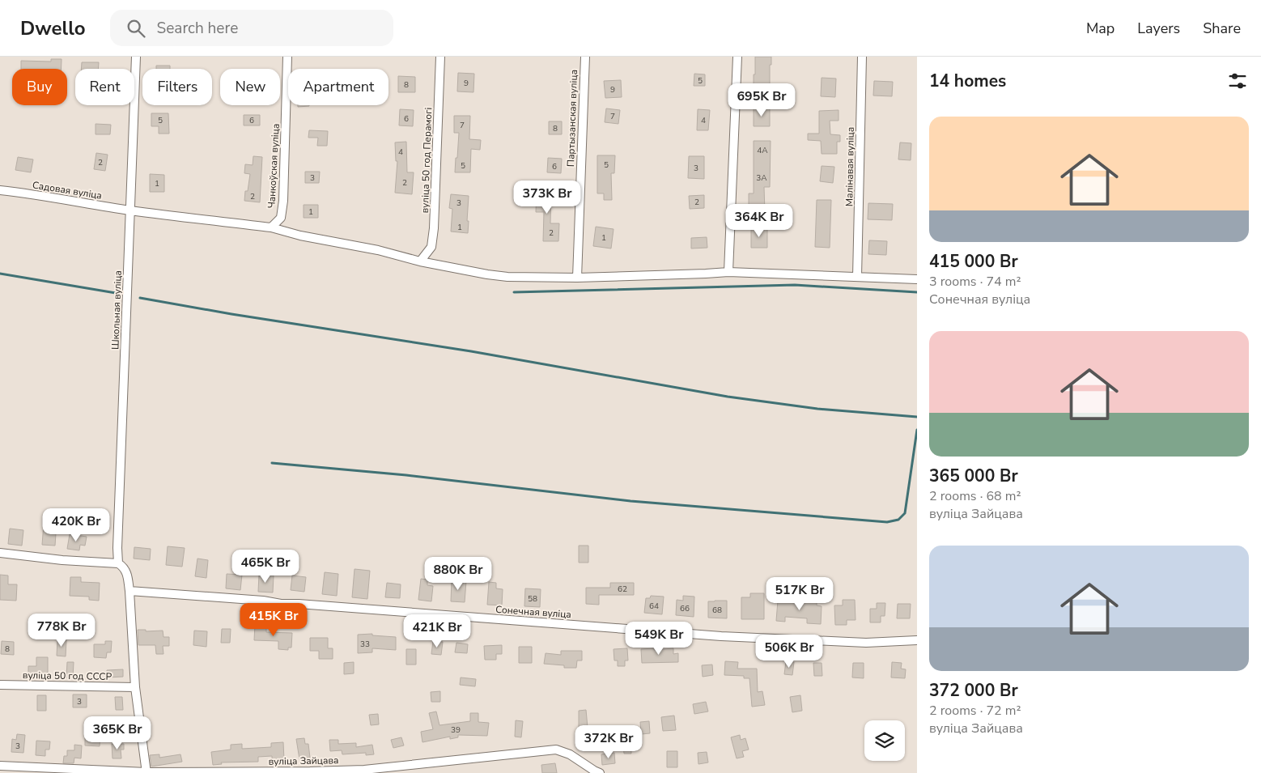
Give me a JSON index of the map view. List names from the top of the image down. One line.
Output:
{"streets":{"street":["Партызанская вуліца","вуліца 50 год Перамогі","Чанкоўская вуліца","Малінавая вуліца","Садовая вуліца","Школьная вуліца","Сонечная вуліца","вуліца 50 год СССР","вуліца Зайцава"]},"crossings":[["Садовая вуліца","Школьная вуліца"]],"house_numbers":["5","9","8","9","7","6","5","6","4","7","8","4А","4","2","5","5","6","3","3","3А","2","1","2","2","3","1","1","2","1","62","58","64","66","68","33","8","3","39","3"],"page":{"header":"Dwello","search":"Search here","nav":["Map","Layers","Share"],"heading":"14 homes","chip":["Buy","Rent","Filters","New","Apartment"],"price":["695K Br","373K Br","364K Br","420K Br","465K Br","880K Br","517K Br","415K Br","778K Br","421K Br","549K Br","506K Br","365K Br","372K Br"],"list":[{"name":"415 000 Br","note":"3 rooms · 74 m² · Сонечная вуліца"},{"name":"365 000 Br","note":"2 rooms · 68 m² · вуліца Зайцава"},{"name":"372 000 Br","note":"2 rooms · 72 m² · вуліца Зайцава"}]}}
